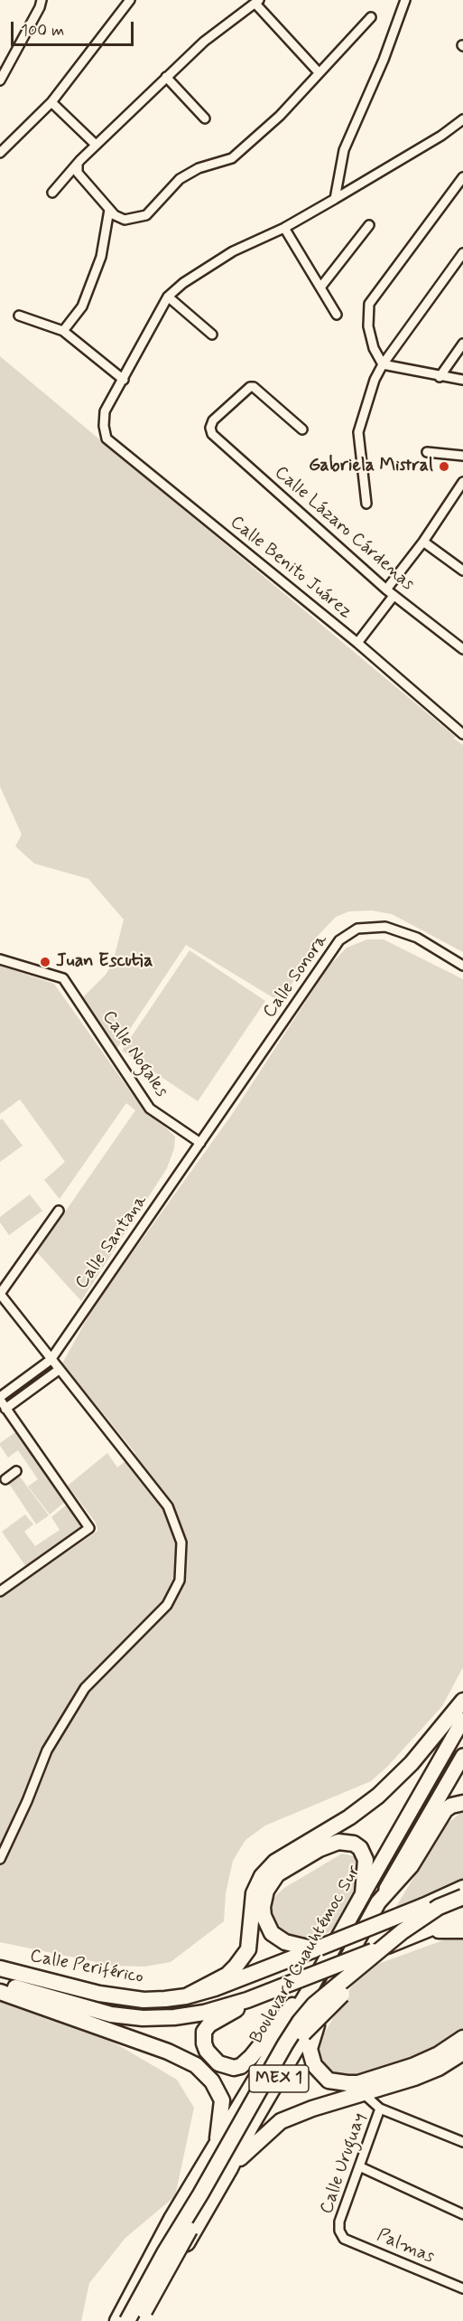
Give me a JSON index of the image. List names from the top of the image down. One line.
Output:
{"streets":{"highway":["Boulevard Cuauhtémoc Sur","Calle Periférico","MEX 1"],"street":["Calle Lázaro Cárdenas","Calle Benito Juárez","Calle Sonora","Calle Nogales","Calle Santana","Calle Uruguay","Palmas"]},"crossings":[["Calle Sonora","Calle Nogales"],["Calle Sonora","Calle Santana"],["Calle Nogales","Calle Santana"],["Calle Uruguay","Palmas"]],"places":["Gabriela Mistral","Juan Escutia"],"scale_bar":"100 m"}
